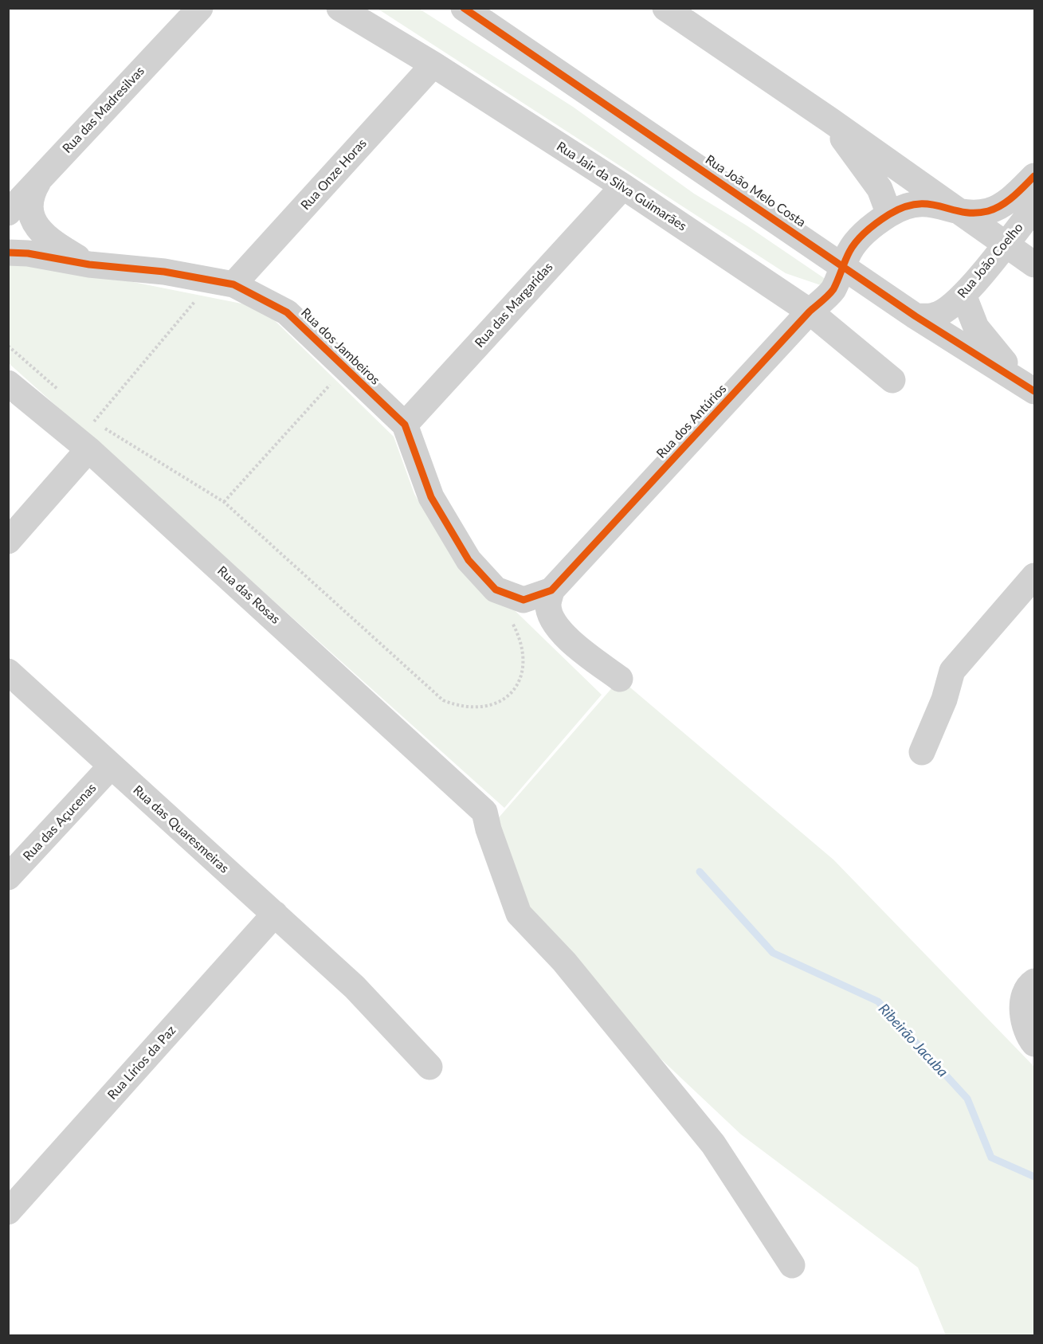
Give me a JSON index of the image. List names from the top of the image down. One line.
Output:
{"streets":{"street":["Rua das Madresilvas","Rua Onze Horas","Rua Jair da Silva Guimarães","Rua João Melo Costa","Rua João Coelho","Rua das Margaridas","Rua dos Jambeiros","Rua dos Antúrios","Rua das Rosas","Rua das Açucenas","Rua das Quaresmeiras","Rua Lírios da Paz"]},"crossings":[["Rua das Madresilvas","Rua dos Jambeiros"],["Rua Onze Horas","Rua Jair da Silva Guimarães"],["Rua Onze Horas","Rua dos Jambeiros"],["Rua Jair da Silva Guimarães","Rua das Margaridas"],["Rua Jair da Silva Guimarães","Rua dos Antúrios"],["Rua João Melo Costa","Rua João Coelho"],["Rua João Melo Costa","Rua dos Antúrios"],["Rua João Coelho","Rua dos Antúrios"],["Rua das Margaridas","Rua dos Jambeiros"],["Rua dos Jambeiros","Rua dos Antúrios"],["Rua das Açucenas","Rua das Quaresmeiras"],["Rua das Quaresmeiras","Rua Lírios da Paz"]],"water":["Ribeirão Jacuba"]}
